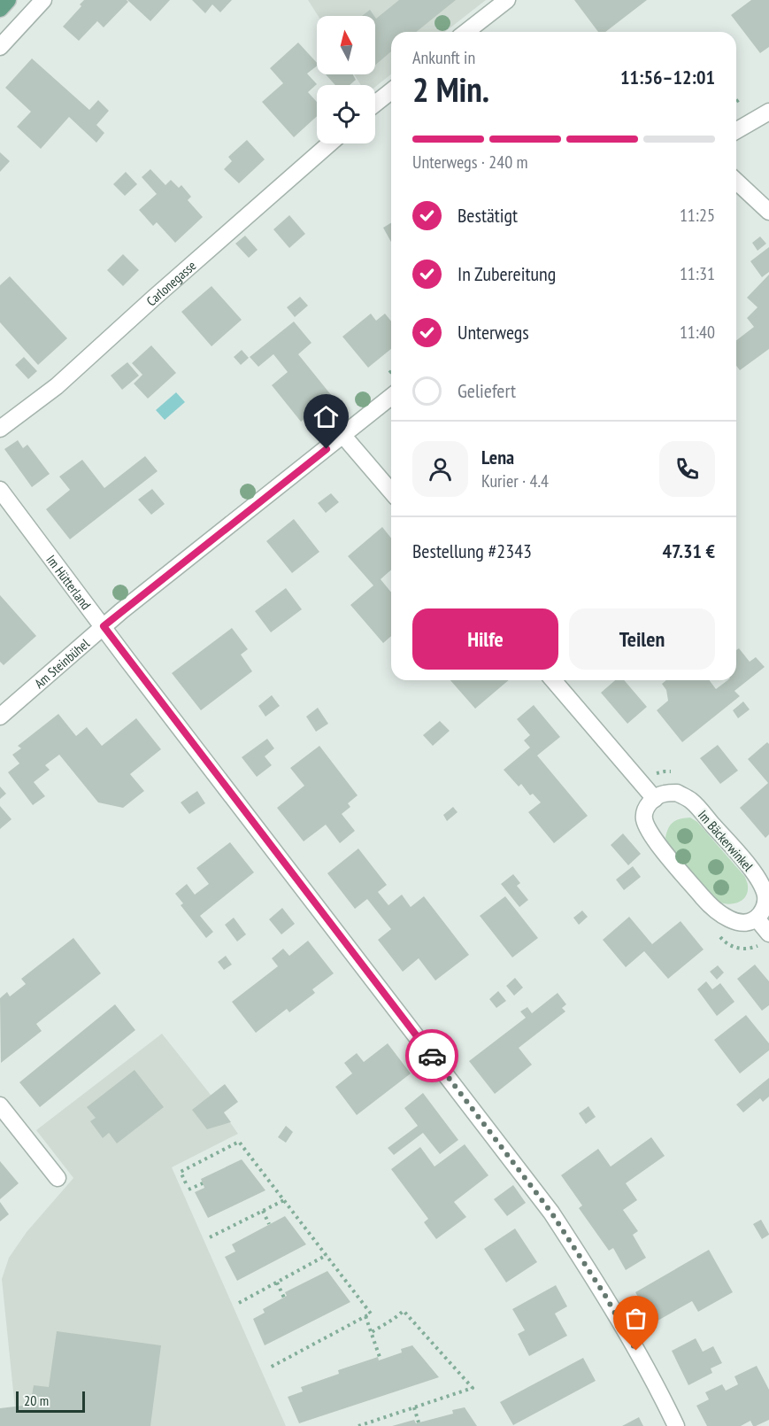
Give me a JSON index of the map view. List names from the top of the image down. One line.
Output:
{"streets":{"street":["Carlonegasse","Im Hütterland","Am Steinbühel","Im Bäckerwinkel"]},"crossings":[["Im Hütterland","Am Steinbühel"]],"scale_bar":"20 m","north":"top","page":{"heading":["2 Min.","Ankunft in","11:56–12:01"],"panel":["Lena","Kurier · 4.4","Bestellung #2343","47.31 €"],"bar":"Unterwegs · 240 m","list":[["Bestätigt","11:25"],["In Zubereitung","11:31"],["Unterwegs","11:40"],"Geliefert"],"buttons":["Hilfe","Teilen"],"scale":"20 m"}}
